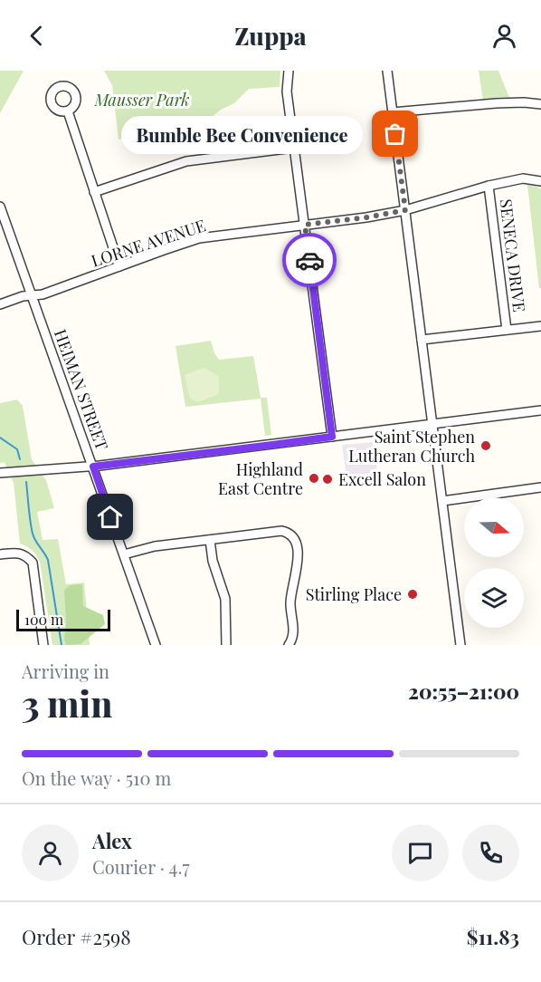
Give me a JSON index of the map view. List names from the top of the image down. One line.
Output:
{"streets":{"street":["LORNE AVENUE","SENECA DRIVE","HEIMAN STREET"]},"crossings":[["LORNE AVENUE","SENECA DRIVE"],["LORNE AVENUE","HEIMAN STREET"]],"parks":["Mausser Park"],"places":["Bumble Bee Convenience","Saint Stephen Lutheran Church","Highland East Centre","Excell Salon","Stirling Place"],"scale_bar":"100 m","north":"right","page":{"header":"Zuppa","bubble":"Bumble Bee Convenience","scale":"100 m","heading":["3 min","Arriving in","20:55–21:00"],"panel":["Alex","Courier · 4.7","Order #2598","$11.83"],"bar":"On the way · 510 m"}}
